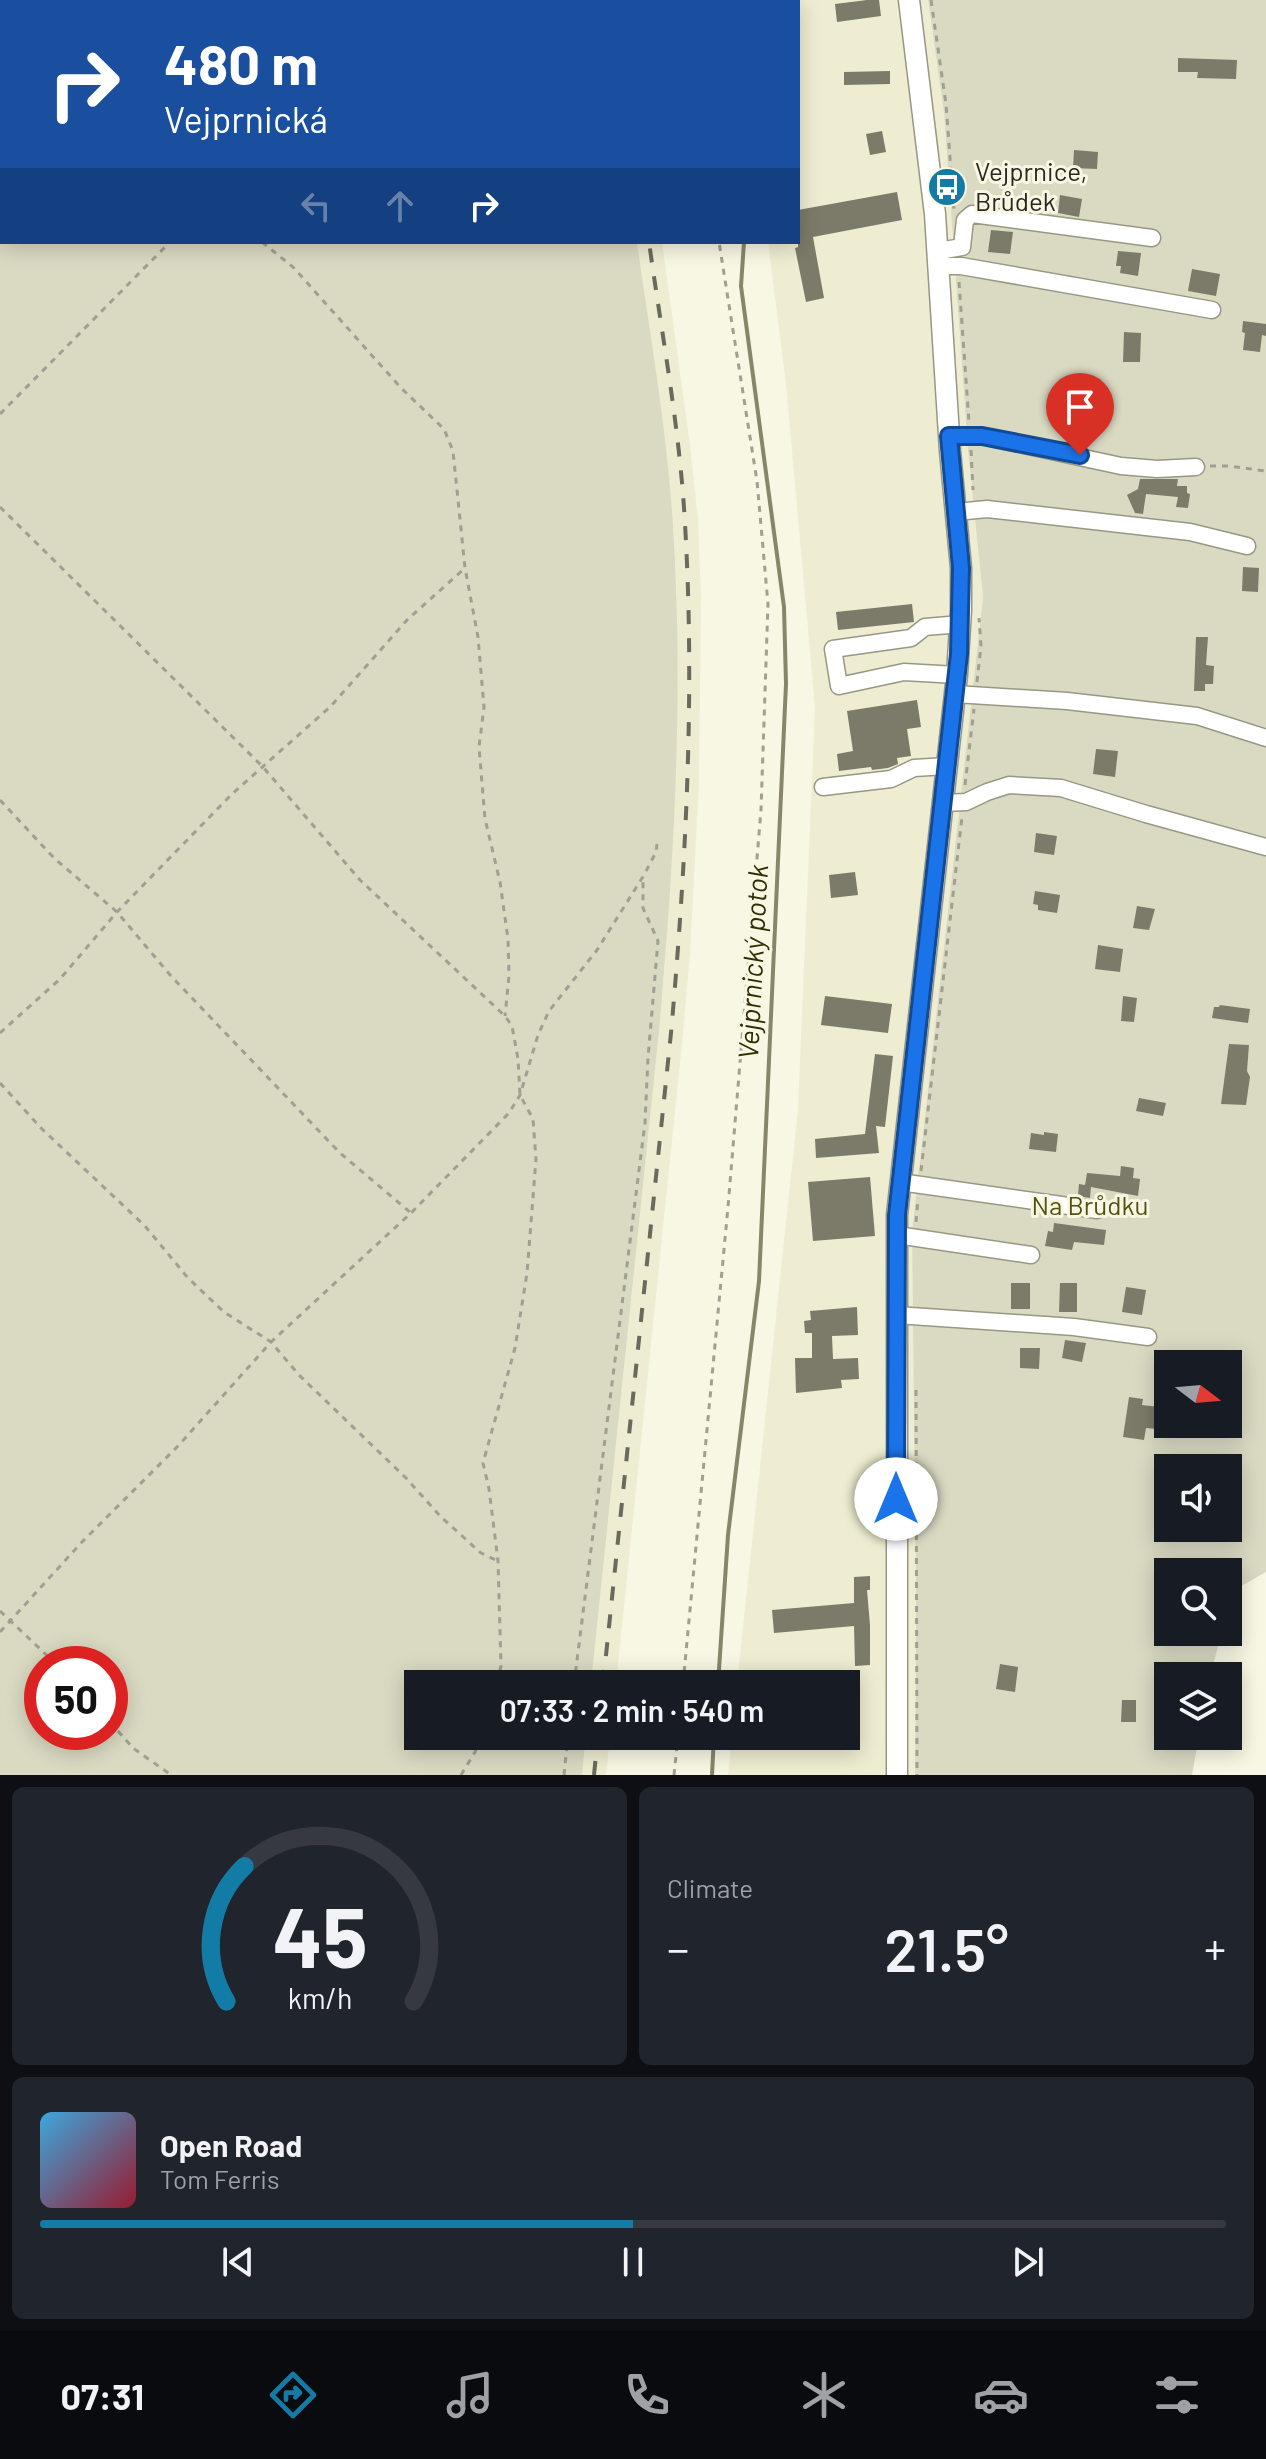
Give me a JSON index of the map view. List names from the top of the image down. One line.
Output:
{"water":["Vejprnický potok"],"parks":["Na Brůdku"],"places":{"bus stop":["Vejprnice, Brůdek"]},"north":"right","page":{"turn":["480 m","Vejprnická"],"limit":"50","trip":"07:33 · 2 min · 540 m","tile":"Climate","heat":["−","21.5°","+"],"song":["Open Road","Tom Ferris"],"tabs":"07:31","gauge":["45","km/h"]}}
